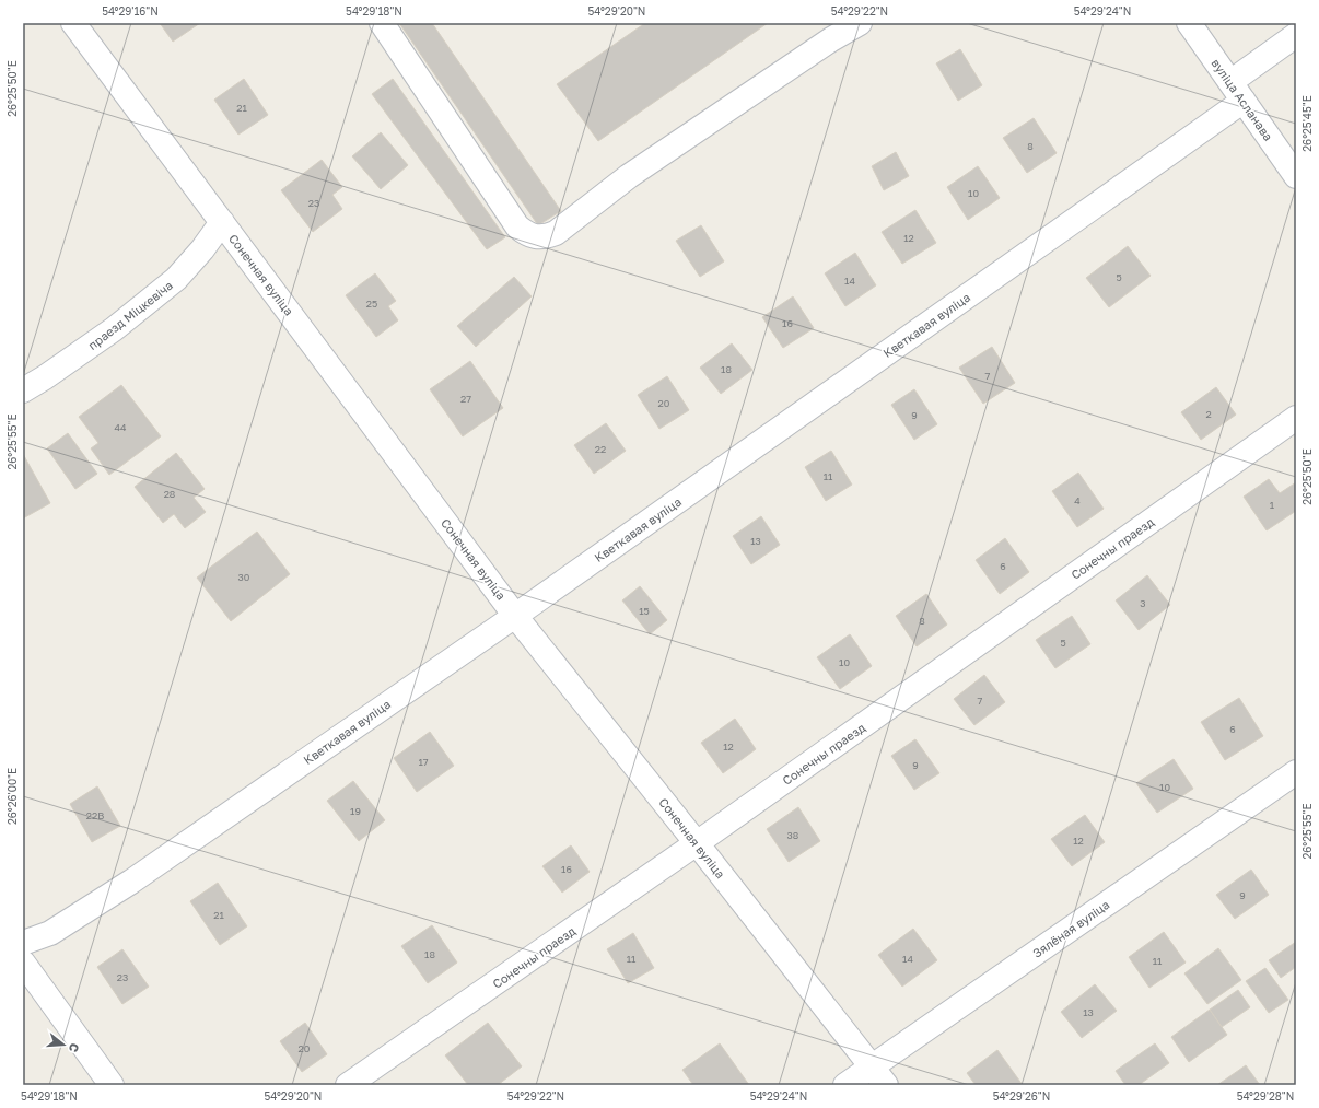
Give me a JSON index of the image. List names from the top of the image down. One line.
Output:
{"streets":{"street":["вуліца Асланава","Сонечная вуліца","праезд Міцкевіча","Кветкавая вуліца","Сонечны праезд","Зялёная вуліца"]},"crossings":[["вуліца Асланава","Кветкавая вуліца"],["Сонечная вуліца","праезд Міцкевіча"],["Сонечная вуліца","Кветкавая вуліца"],["Сонечная вуліца","Сонечны праезд"],["Сонечная вуліца","Зялёная вуліца"]],"house_numbers":["21","8","10","23","12","5","14","25","16","18","7","27","20","2","9","44","22","11","28","4","1","13","6","30","3","15","8","5","10","7","6","12","17","9","10","19","22В","38","12","16","9","21","18","11","14","11","23","13","20"],"north":"right","coordinates":["54°29'16\"N","54°29'18\"N","54°29'20\"N","54°29'22\"N","54°29'24\"N","26°25'50\"E","26°25'45\"E","26°25'55\"E","26°26'00\"E","54°29'26\"N","54°29'28\"N"]}
